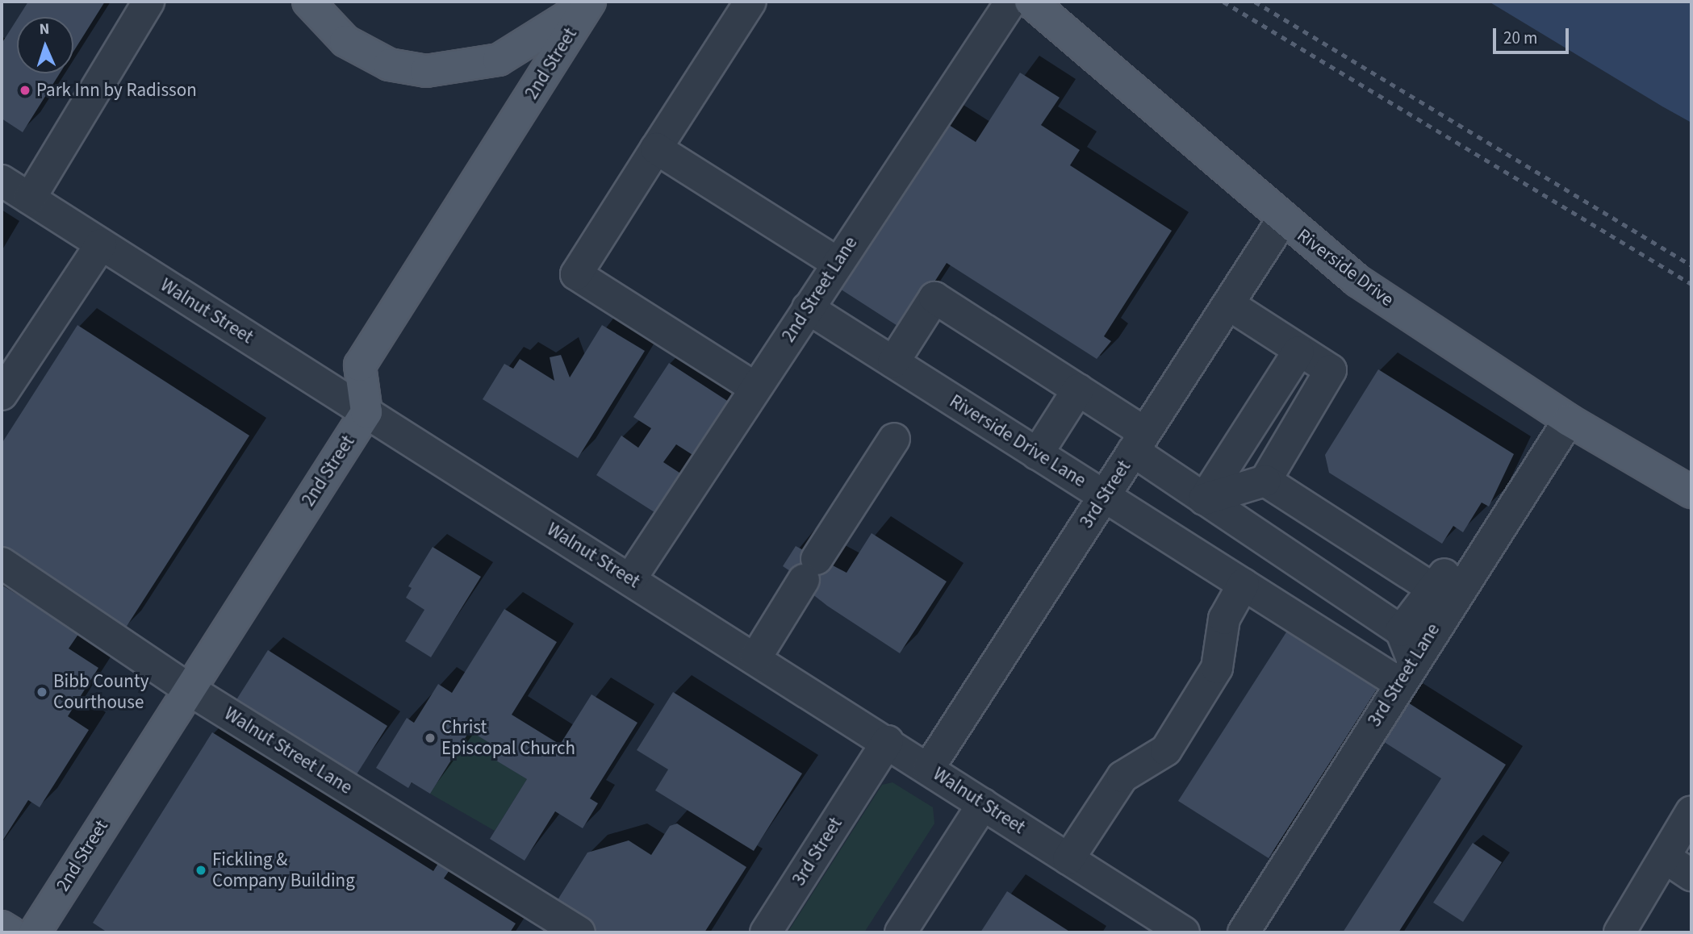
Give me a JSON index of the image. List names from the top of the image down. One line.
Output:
{"streets":{"main road":["2nd Street","Riverside Drive"],"street":["2nd Street Lane","Walnut Street","Riverside Drive Lane","3rd Street","3rd Street Lane","Walnut Street Lane"]},"crossings":[["2nd Street","Walnut Street"],["2nd Street","Walnut Street Lane"],["Riverside Drive","3rd Street"],["Riverside Drive","3rd Street Lane"],["2nd Street Lane","Walnut Street"],["2nd Street Lane","Riverside Drive Lane"],["Walnut Street","3rd Street"],["Riverside Drive Lane","3rd Street"],["Riverside Drive Lane","3rd Street Lane"]],"places":["Park Inn by Radisson","Bibb County Courthouse","Christ Episcopal Church","Fickling & Company Building"],"scale_bar":"20 m","north":"top"}
